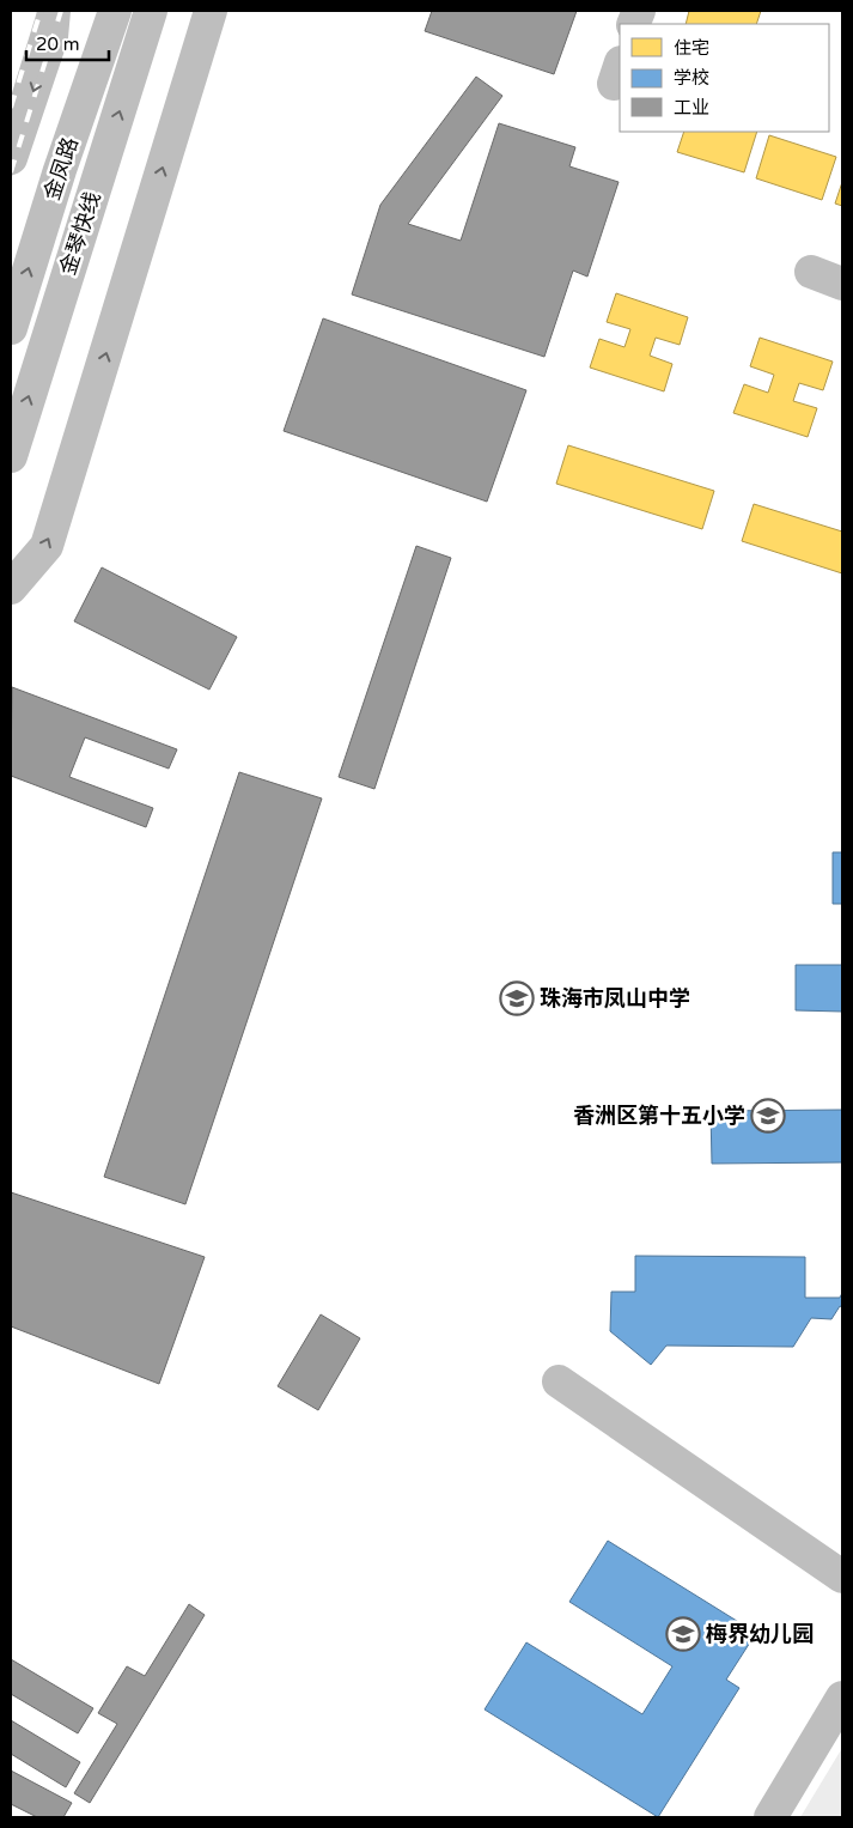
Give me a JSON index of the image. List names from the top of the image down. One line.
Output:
{"streets":{"main road":["金凤路","金琴快线"]},"places":{"school or university":["珠海市凤山中学","香洲区第十五小学","梅界幼儿园"]},"legend":["住宅","学校","工业"],"scale_bar":"20 m"}
